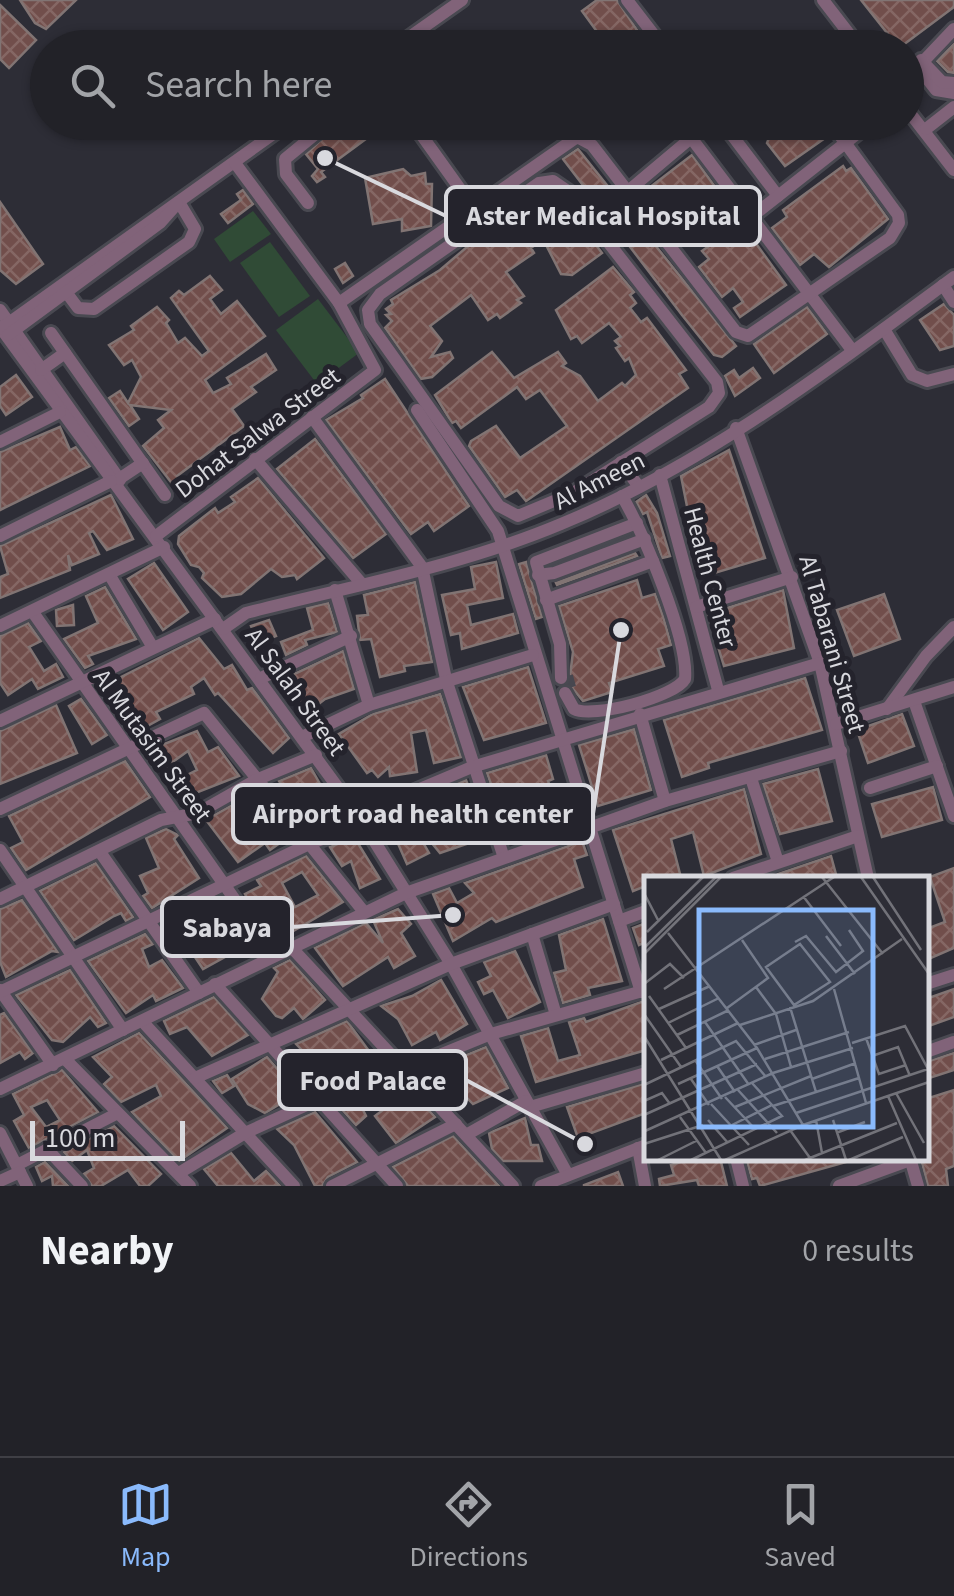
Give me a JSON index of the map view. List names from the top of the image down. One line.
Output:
{"streets":{"street":["Dohat Salwa Street","Al Ameen","Health Center","Al Tabarani Street","Al Salah Street","Al Mutasim Street"]},"crossings":[["Dohat Salwa Street","Al Salah Street"],["Dohat Salwa Street","Al Mutasim Street"],["Al Ameen","Health Center"],["Al Ameen","Al Tabarani Street"],["Al Ameen","Al Salah Street"],["Al Ameen","Al Mutasim Street"]],"places":["Aster Medical Hospital","Airport road health center","Sabaya","Food Palace"],"scale_bar":"100 m","page":{"search":"Search here","scale":"100 m","heading":["Nearby","0 results"],"nav":["Map","Directions","Saved"]}}
